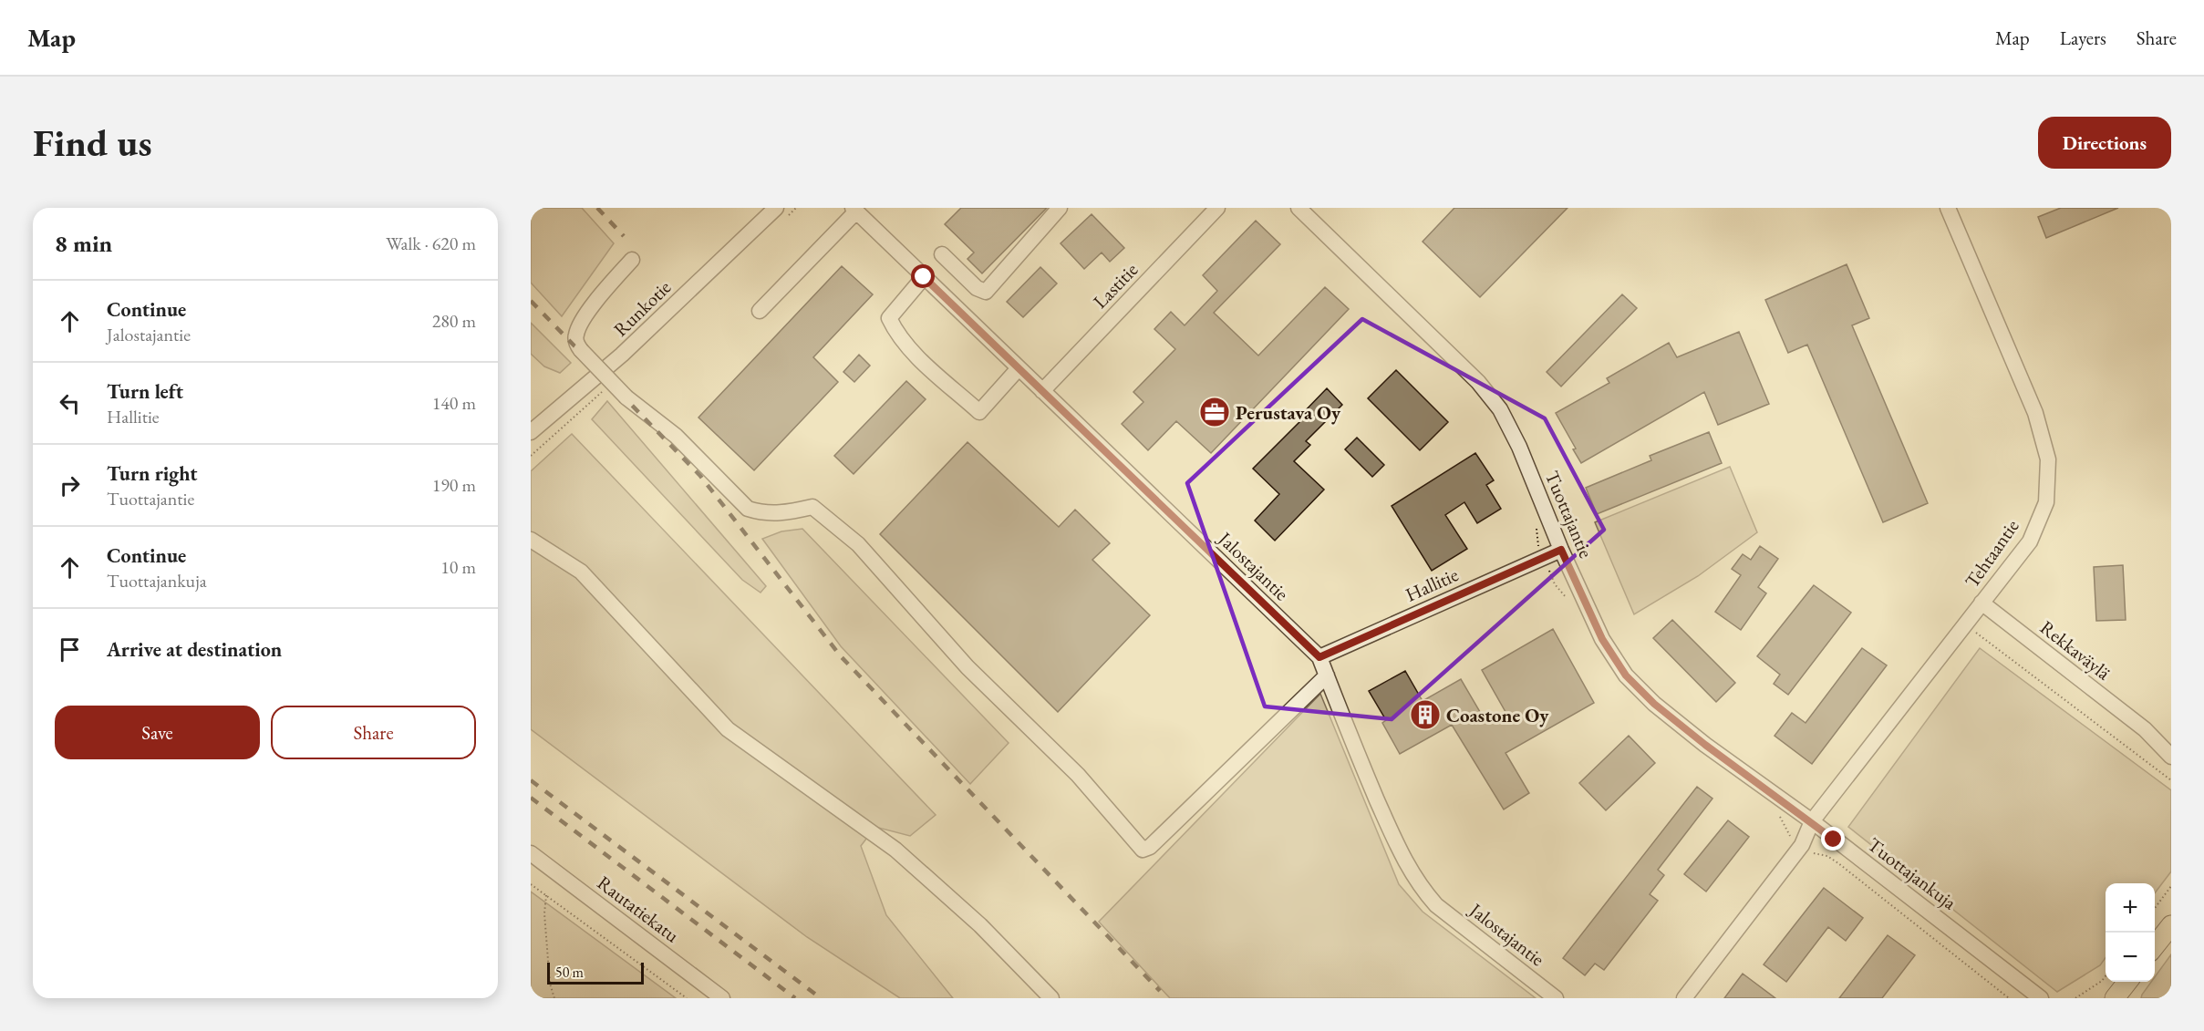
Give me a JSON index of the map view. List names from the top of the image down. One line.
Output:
{"streets":{"street":["Lastitie","Runkotie","Tuottajantie","Tehtaantie","Jalostajantie","Hallitie","Rekkaväylä","Tuottajankuja","Rautatiekatu"]},"crossings":[["Lastitie","Jalostajantie"],["Tuottajantie","Tehtaantie"],["Tuottajantie","Hallitie"],["Tuottajantie","Tuottajankuja"],["Tehtaantie","Rekkaväylä"],["Tehtaantie","Tuottajankuja"],["Jalostajantie","Hallitie"]],"places":{"office":["Perustava Oy"],"building":["Coastone Oy"]},"scale_bar":"50 m","page":{"header":"Map","nav":["Map","Layers","Share"],"buttons":["Directions",["Save","Share"]],"title":"Find us","heading":["8 min","Walk · 620 m"],"list":[["Continue","Jalostajantie","280 m"],["Turn left","Hallitie","140 m"],["Turn right","Tuottajantie","190 m"],["Continue","Tuottajankuja","10 m"],"Arrive at destination"],"map_buttons":["+","−"],"scale":"50 m"}}
